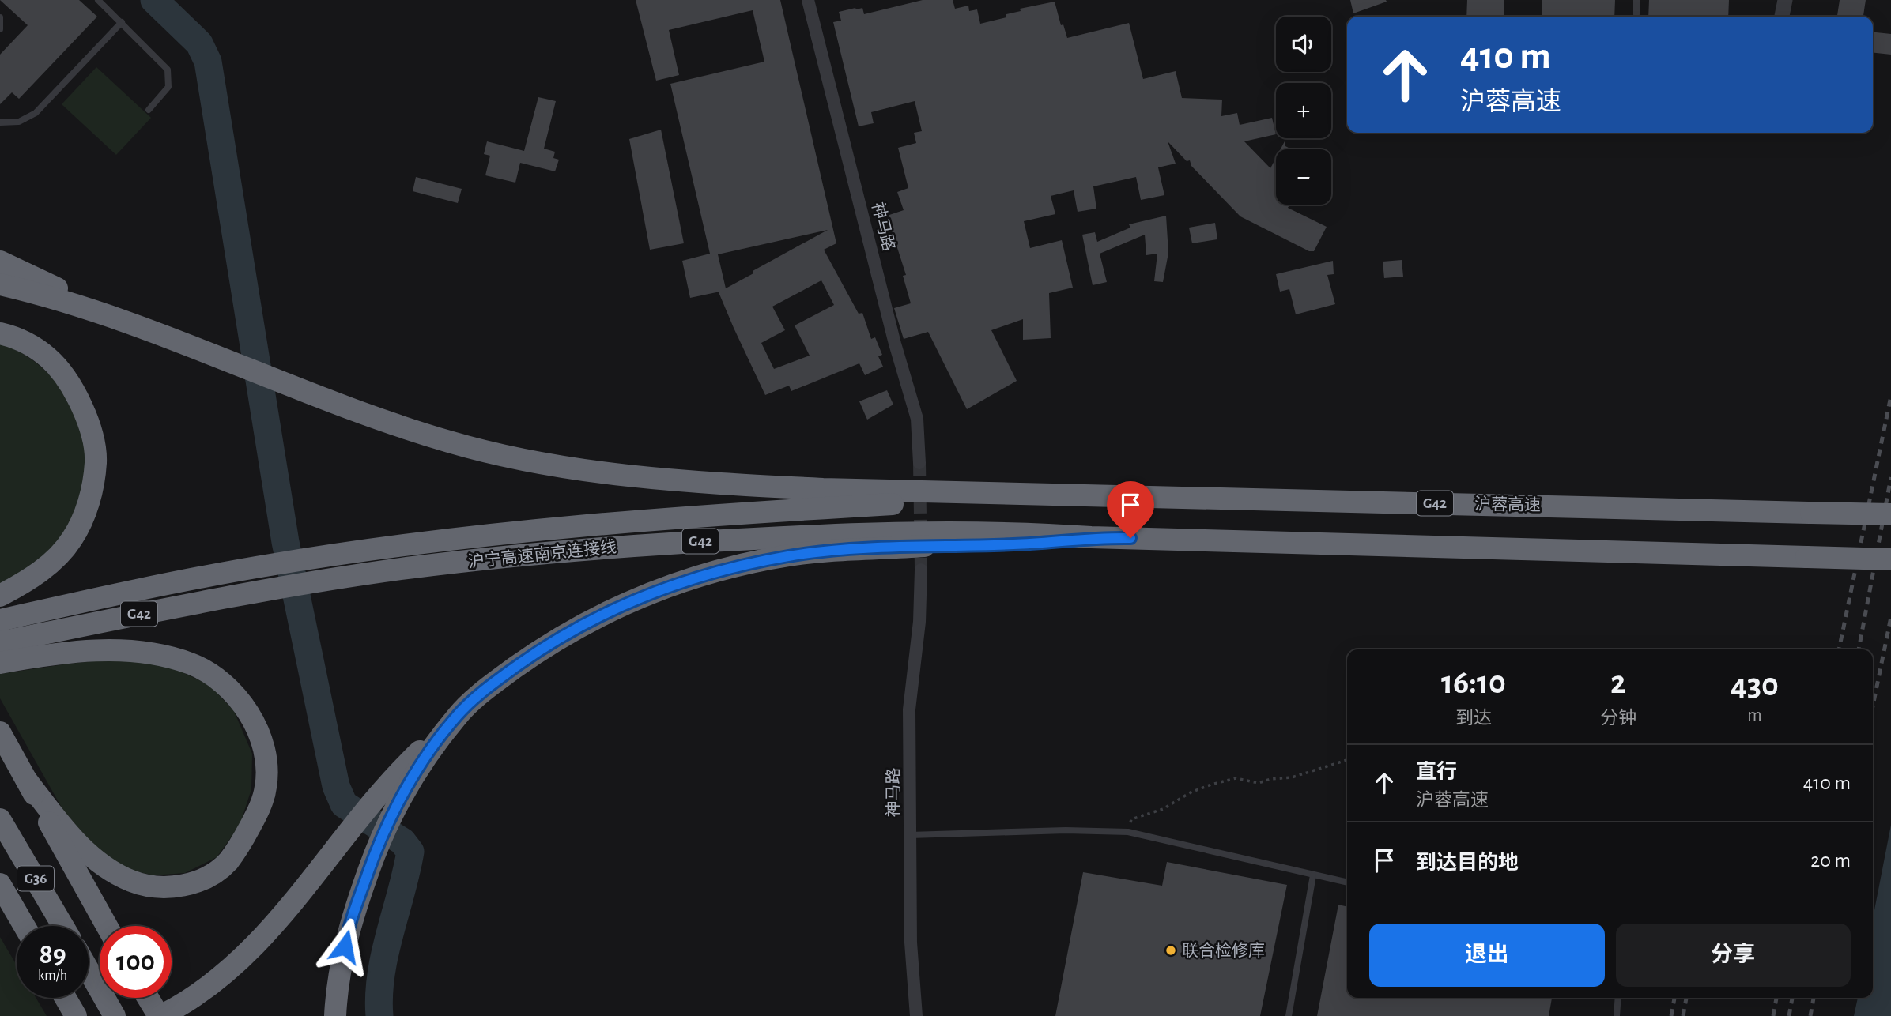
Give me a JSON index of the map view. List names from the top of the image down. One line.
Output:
{"streets":{"highway":["G42","沪蓉高速","沪宁高速南京连接线","G36"],"street":["神马路"]},"crossings":[["G42","沪蓉高速"],["G42","沪宁高速南京连接线"],["沪蓉高速","沪宁高速南京连接线"]],"places":["联合检修库"],"page":{"map_buttons":["+","−"],"turn":["410 m","沪蓉高速"],"eta":["16:10","到达","2","分钟","430","m"],"list":[{"name":"直行","note":"沪蓉高速","value":"410 m"},{"name":"到达目的地","value":"20 m"}],"buttons":["退出","分享"],"speed":"89 km/h","limit":"100"}}
